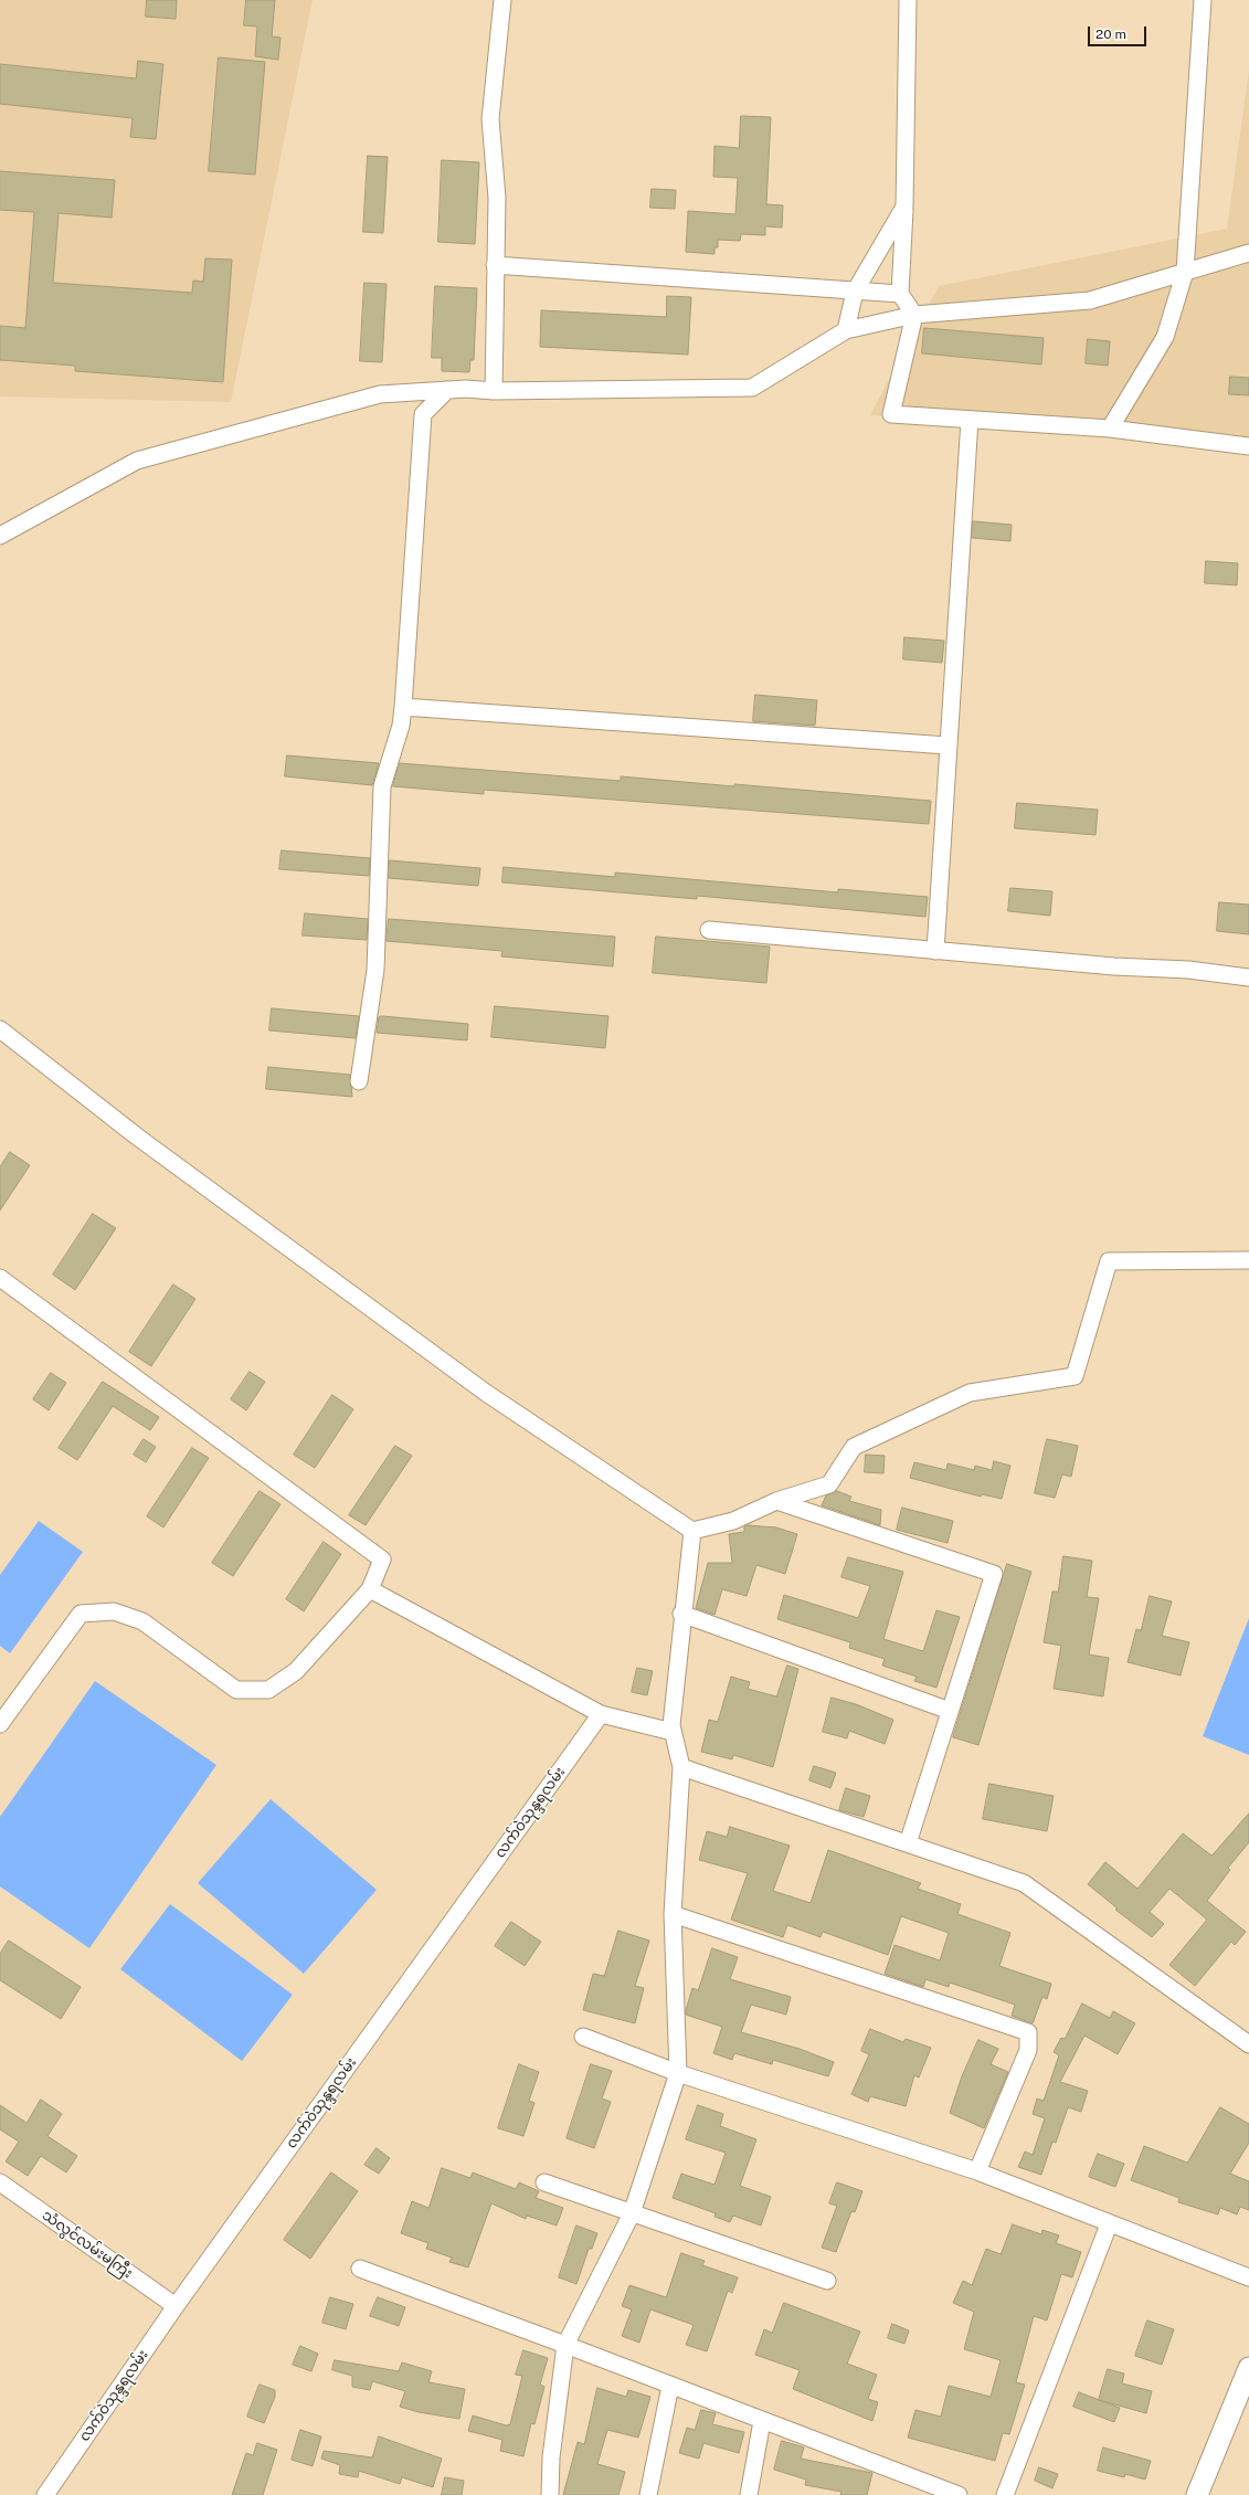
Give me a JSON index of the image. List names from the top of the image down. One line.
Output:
{"streets":{"street":["လက်ဝဲသုန္ဒရလမ်း","သံလွင်လမ်းမကြီး"]},"crossings":[["လက်ဝဲသုန္ဒရလမ်း","သံလွင်လမ်းမကြီး"]],"scale_bar":"20 m"}
